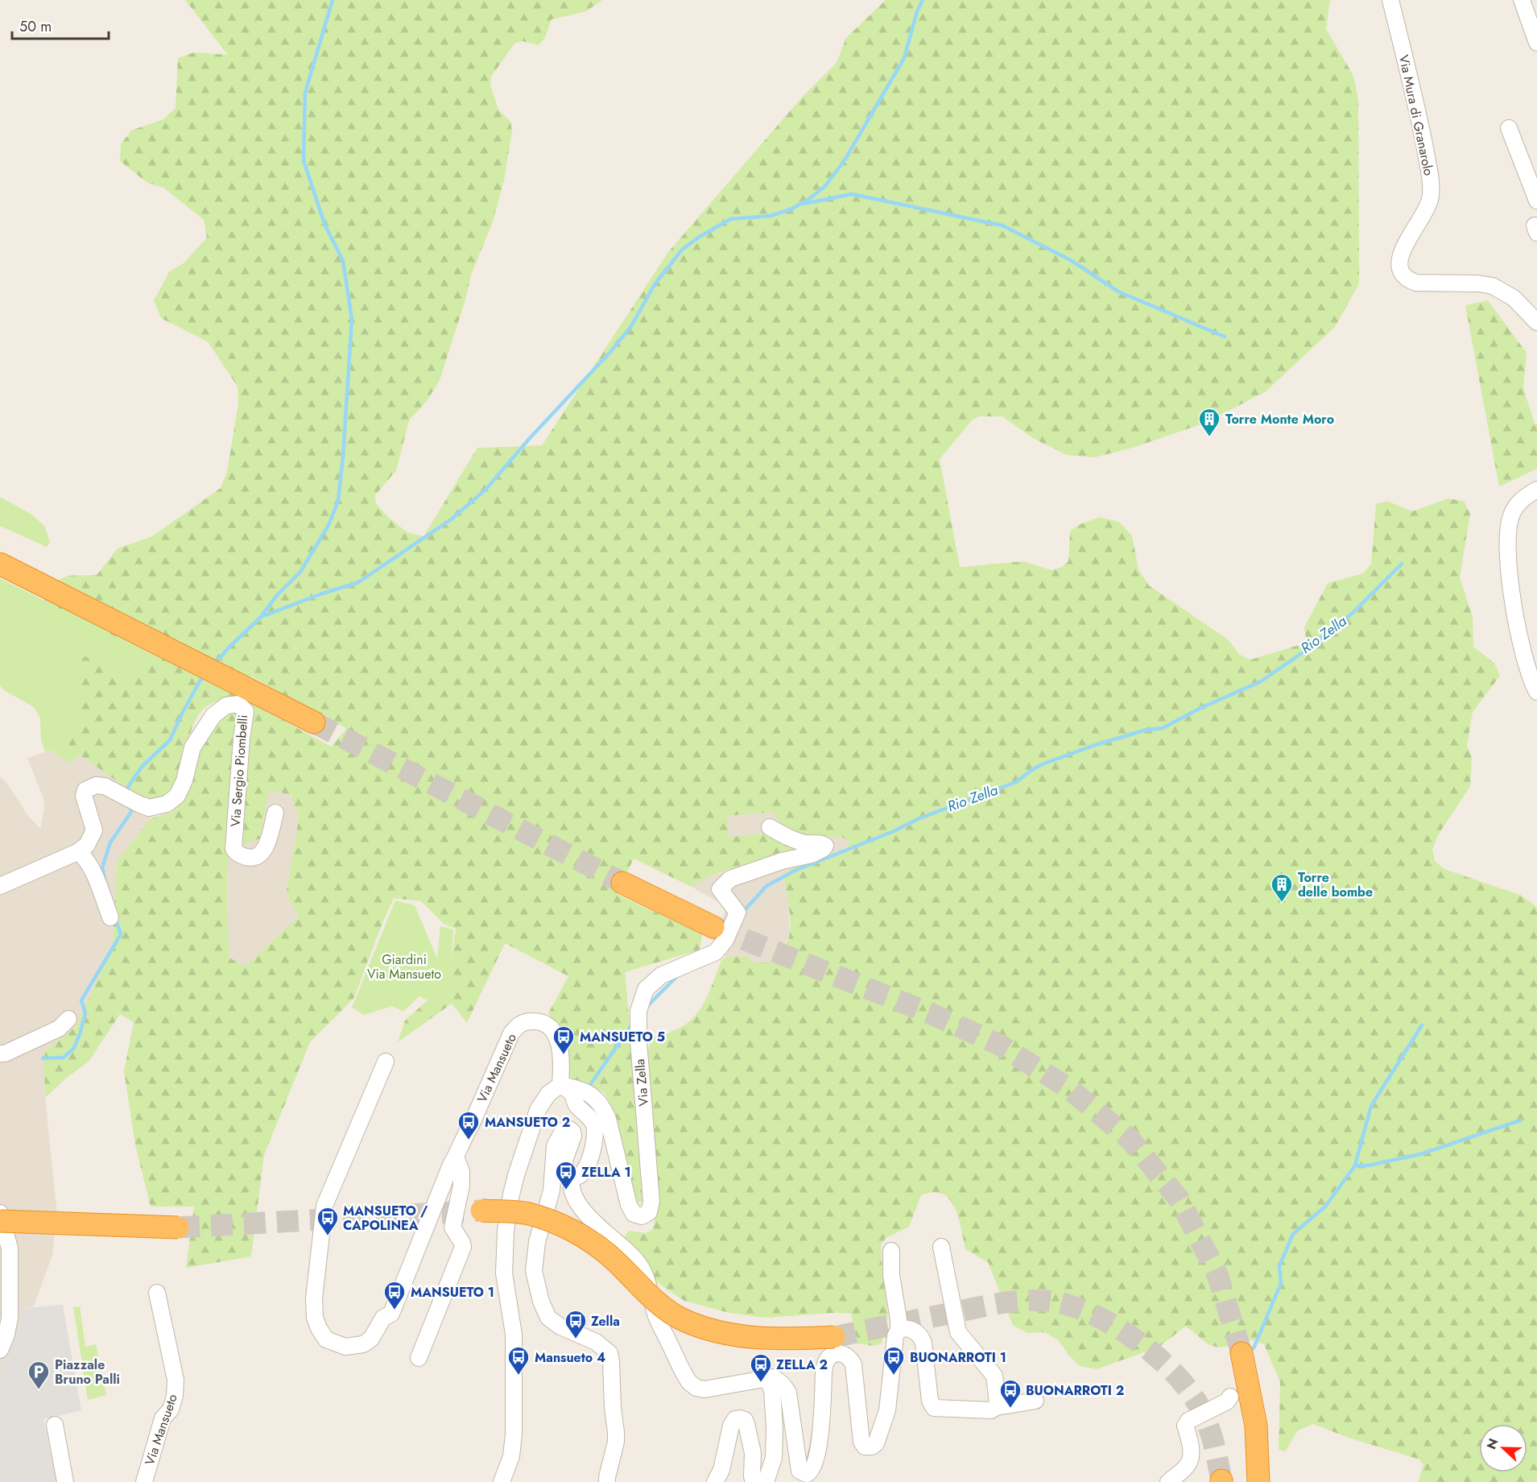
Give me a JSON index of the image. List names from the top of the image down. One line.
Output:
{"streets":{"street":["Via Mura di Granarolo","Via Sergio Piombelli","Via Mansueto","Via Zella"]},"crossings":[["Via Mansueto","Via Zella"]],"water":["Rio Zella"],"parks":["Giardini Via Mansueto"],"places":{"building":["Torre Monte Moro","Torre delle bombe"],"bus stop":["MANSUETO 5","MANSUETO 2","ZELLA 1","MANSUETO / CAPOLINEA","MANSUETO 1","Zella","Mansueto 4","BUONARROTI 1","ZELLA 2","BUONARROTI 2"],"parking":["Piazzale Bruno Palli"]},"scale_bar":"50 m","north":"left"}
